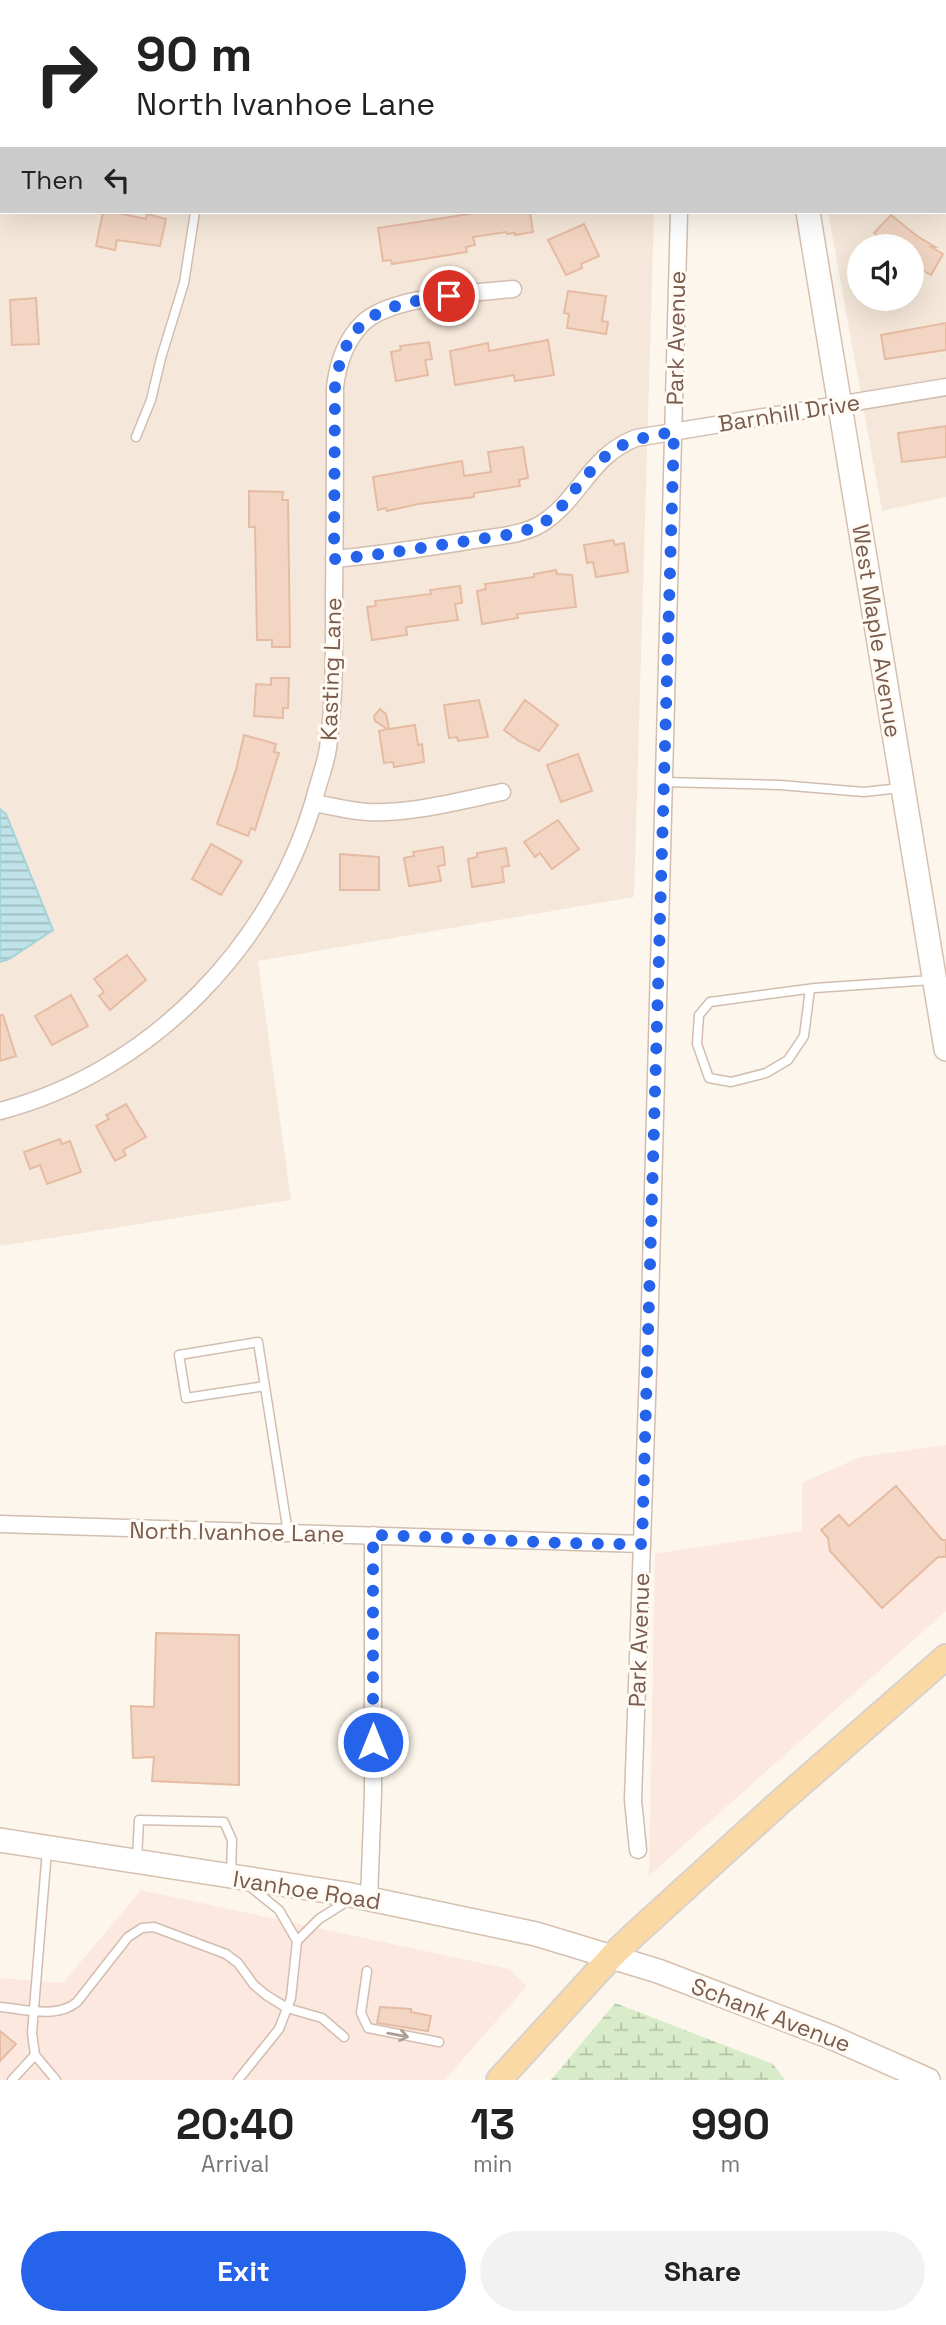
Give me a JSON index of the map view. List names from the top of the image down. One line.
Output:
{"streets":{"main road":["West Maple Avenue","Ivanhoe Road","Schank Avenue"],"street":["Park Avenue","Barnhill Drive","Kasting Lane","North Ivanhoe Lane"]},"crossings":[["Park Avenue","Barnhill Drive"],["Park Avenue","North Ivanhoe Lane"],["Barnhill Drive","West Maple Avenue"],["Barnhill Drive","Kasting Lane"],["Ivanhoe Road","Schank Avenue"]],"page":{"turn":["90 m","North Ivanhoe Lane"],"then":"Then","eta":["20:40","Arrival","13","min","990","m"],"buttons":["Exit","Share"]}}
